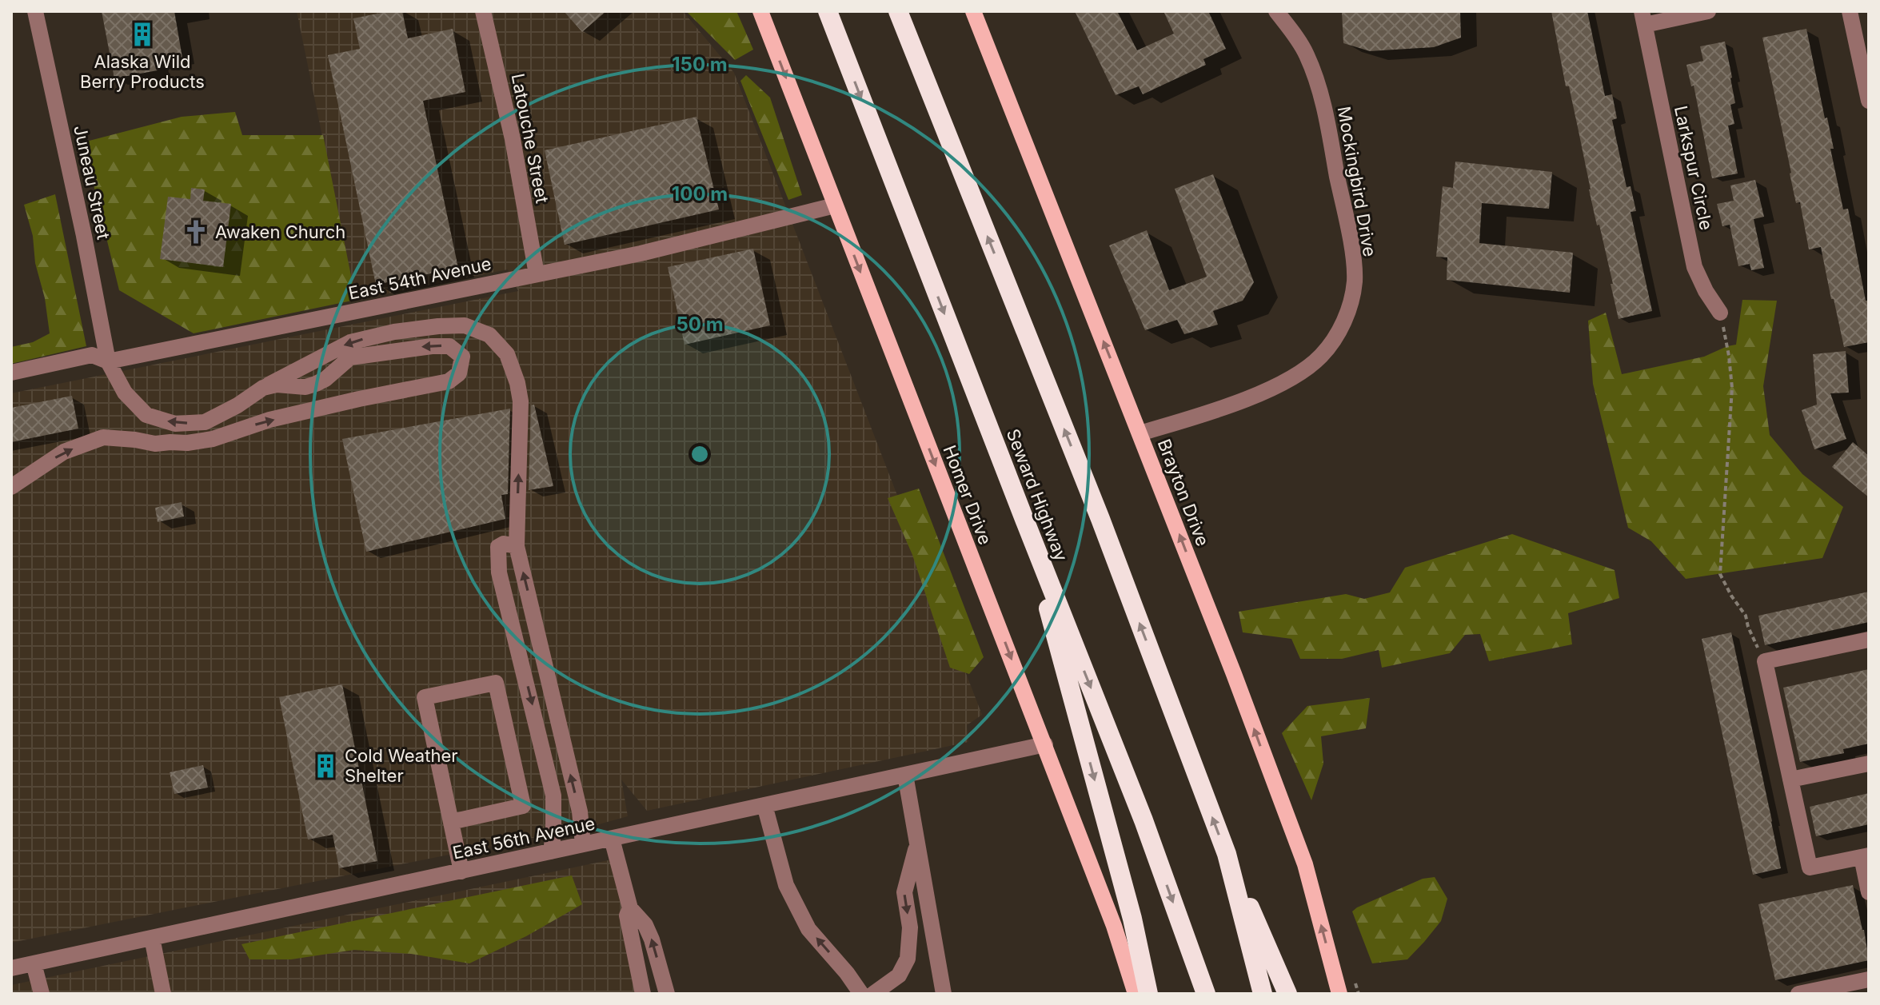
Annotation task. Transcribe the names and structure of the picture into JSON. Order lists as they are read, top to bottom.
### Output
{
  "streets": {
    "highway": ["Seward Highway"],
    "main road": ["Brayton Drive", "Homer Drive"],
    "street": [
      "Latouche Street",
      "Larkspur Circle",
      "Mockingbird Drive",
      "Juneau Street",
      "East 54th Avenue",
      "East 56th Avenue"
    ]
  },
  "crossings": [
    ["Latouche Street", "East 54th Avenue"],
    ["Mockingbird Drive", "Brayton Drive"],
    ["Juneau Street", "East 54th Avenue"],
    ["Juneau Street", "East 56th Avenue"],
    ["East 54th Avenue", "Homer Drive"],
    ["Homer Drive", "East 56th Avenue"]
  ],
  "one_way": ["Brayton Drive", "Homer Drive"],
  "places": {
    "building": ["Alaska Wild Berry Products", "Cold Weather Shelter"],
    "church": ["Awaken Church"]
  },
  "rings": ["150 m", "100 m", "50 m"]
}
